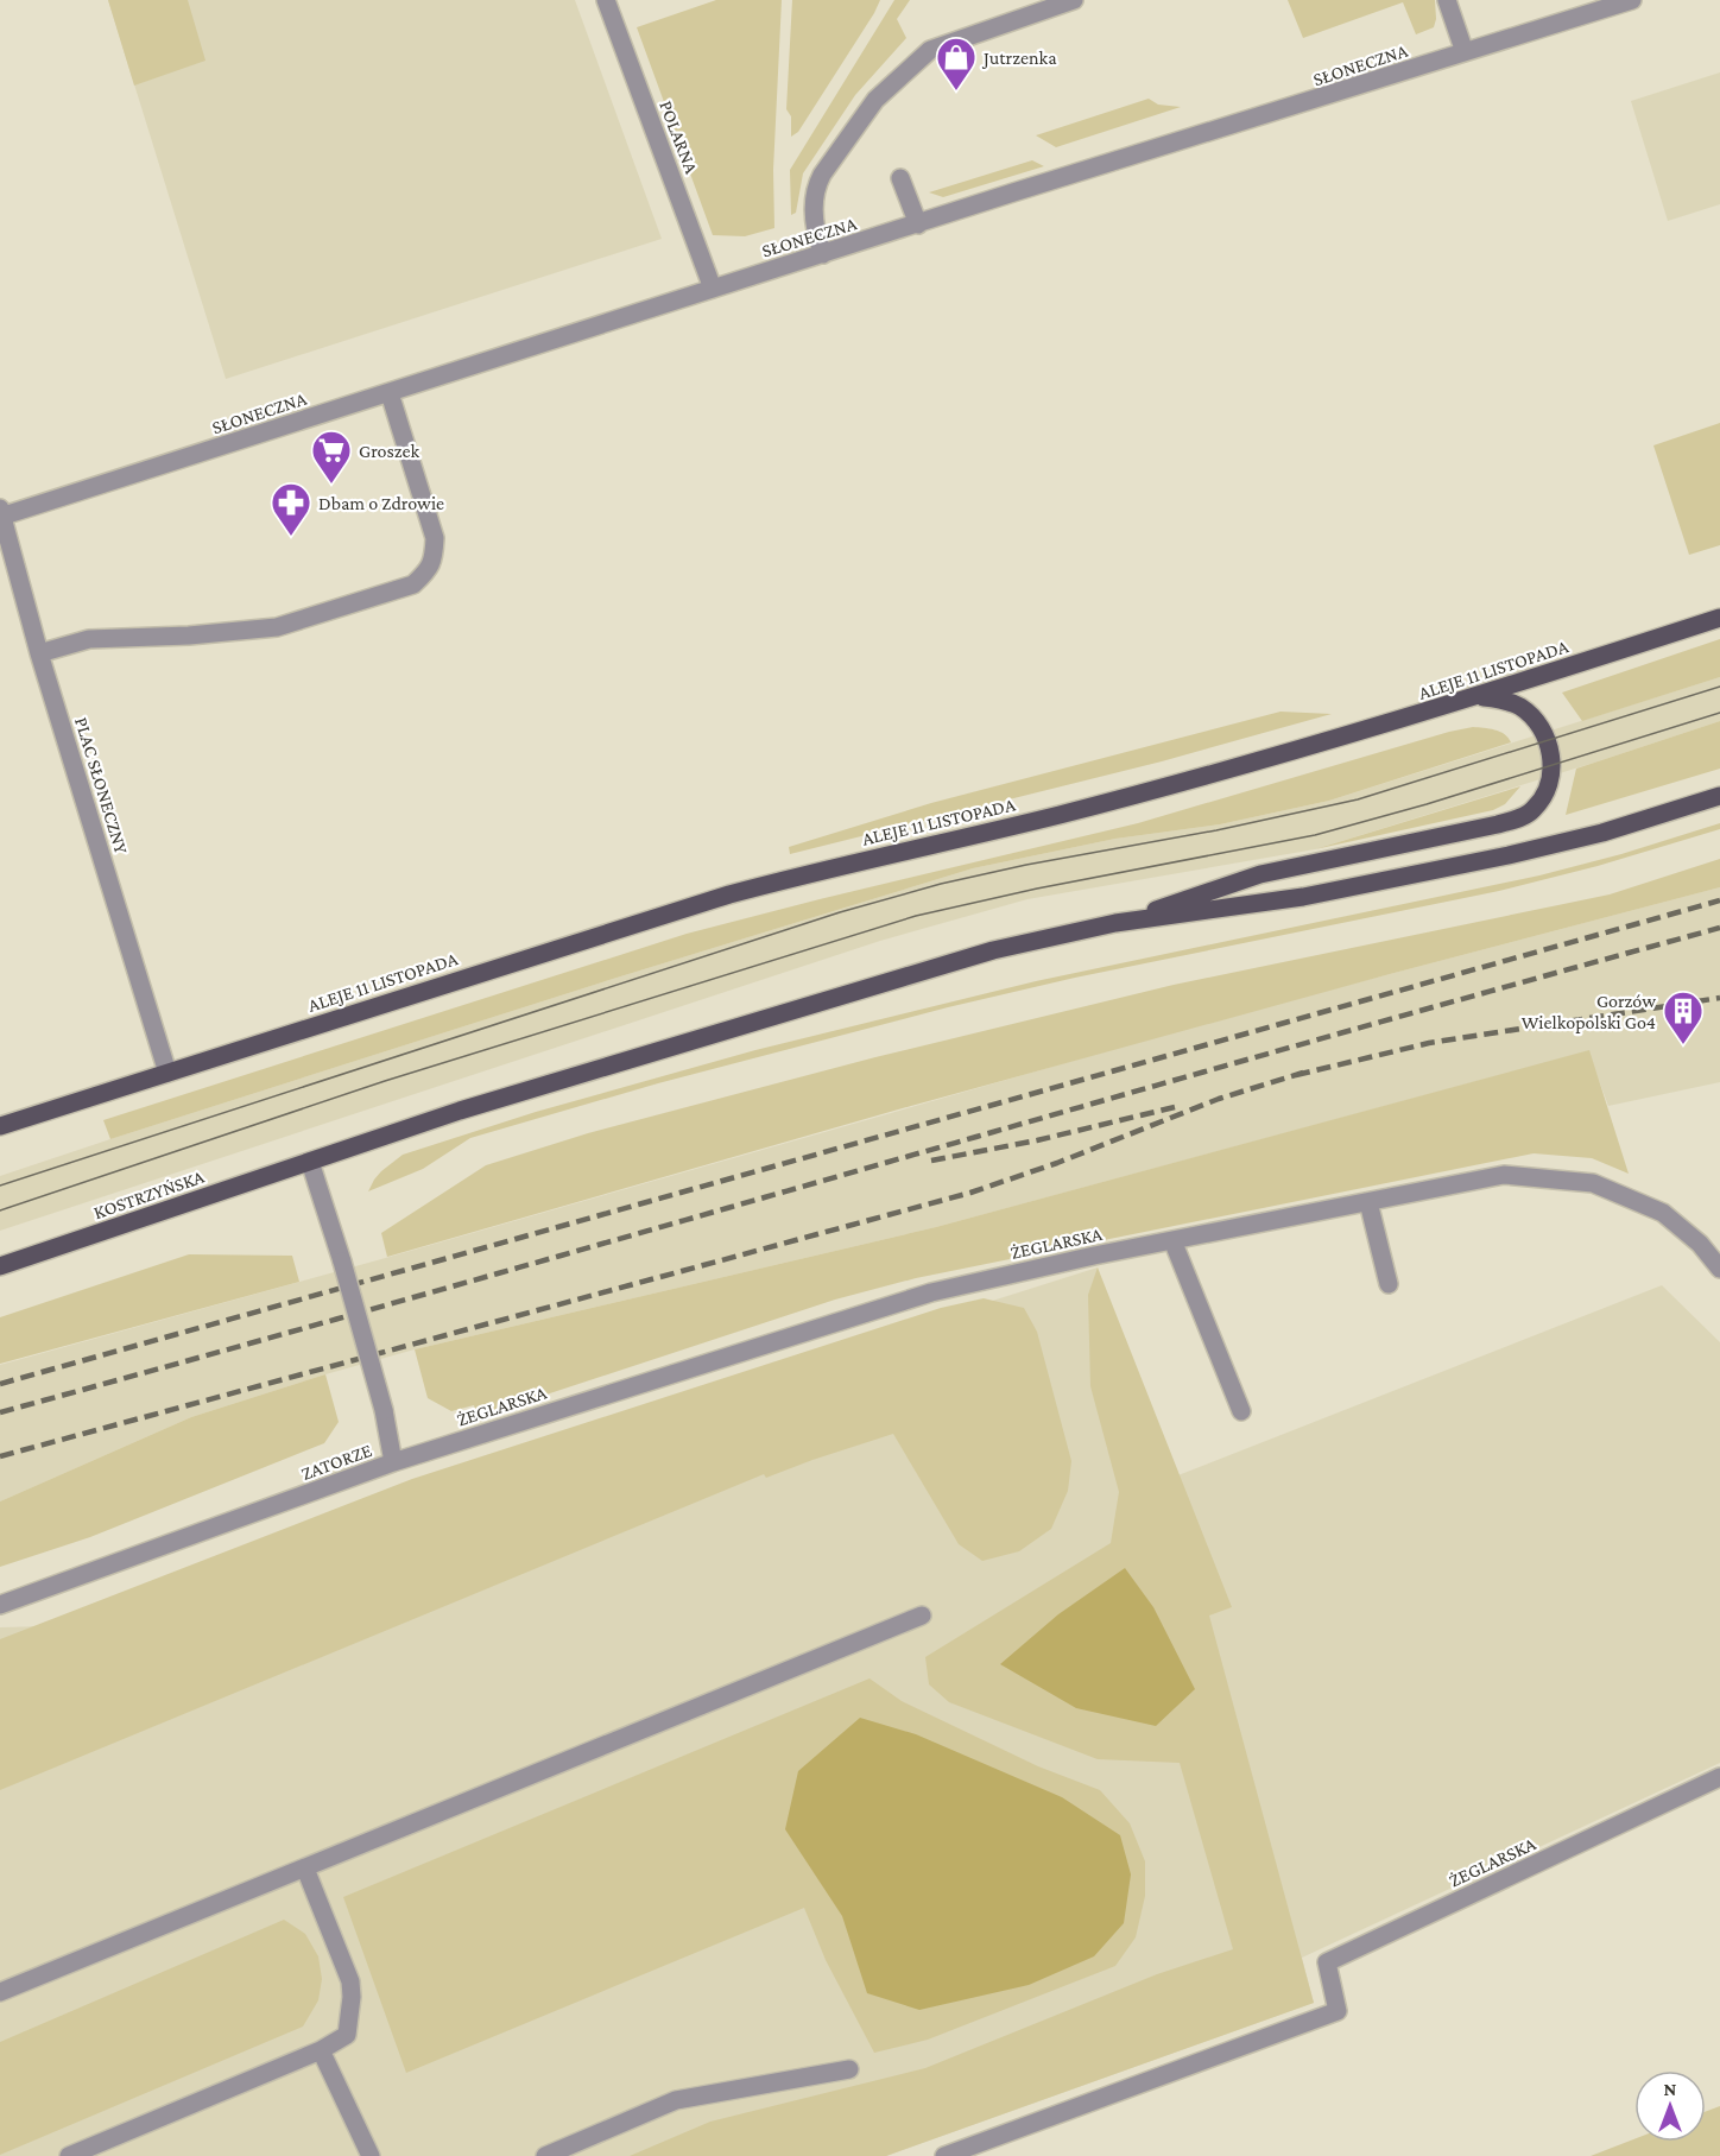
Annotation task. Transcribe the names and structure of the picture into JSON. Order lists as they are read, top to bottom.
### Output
{
  "streets": {
    "main road": ["ALEJE 11 LISTOPADA", "KOSTRZYŃSKA"],
    "street": [
      "SŁONECZNA",
      "POLARNA",
      "PLAC SŁONECZNY",
      "ŻEGLARSKA",
      "ZATORZE"
    ]
  },
  "crossings": [
    ["SŁONECZNA", "POLARNA"],
    ["SŁONECZNA", "PLAC SŁONECZNY"],
    ["ALEJE 11 LISTOPADA", "PLAC SŁONECZNY"],
    ["KOSTRZYŃSKA", "ZATORZE"],
    ["ŻEGLARSKA", "ZATORZE"]
  ],
  "places": {
    "shop": ["Jutrzenka"],
    "supermarket": ["Groszek"],
    "pharmacy": ["Dbam o Zdrowie"],
    "building": ["Gorzów Wielkopolski Go4"]
  },
  "north": "top"
}
